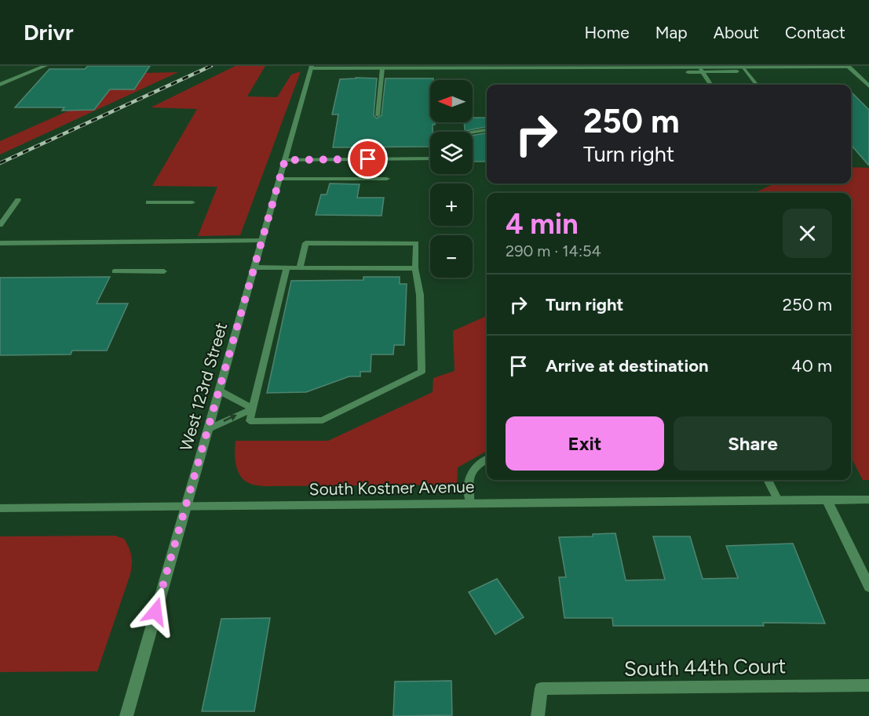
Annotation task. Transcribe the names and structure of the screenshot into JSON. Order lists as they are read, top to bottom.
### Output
{
  "streets": {
    "street": ["West 123rd Street", "South Kostner Avenue", "South 44th Court"]
  },
  "crossings": [
    ["West 123rd Street", "South Kostner Avenue"]
  ],
  "north": "left",
  "page": {
    "header": "Drivr",
    "nav": [
      "Home",
      "Map",
      "About",
      "Contact"
    ],
    "map_buttons": ["+", "−"],
    "turn": ["250 m", "Turn right"],
    "heading": ["4 min", "290 m · 14:54"],
    "list": [
      {
        "name": "Turn right",
        "value": "250 m"
      },
      {
        "name": "Arrive at destination",
        "value": "40 m"
      }
    ],
    "buttons": ["Exit", "Share"]
  }
}
